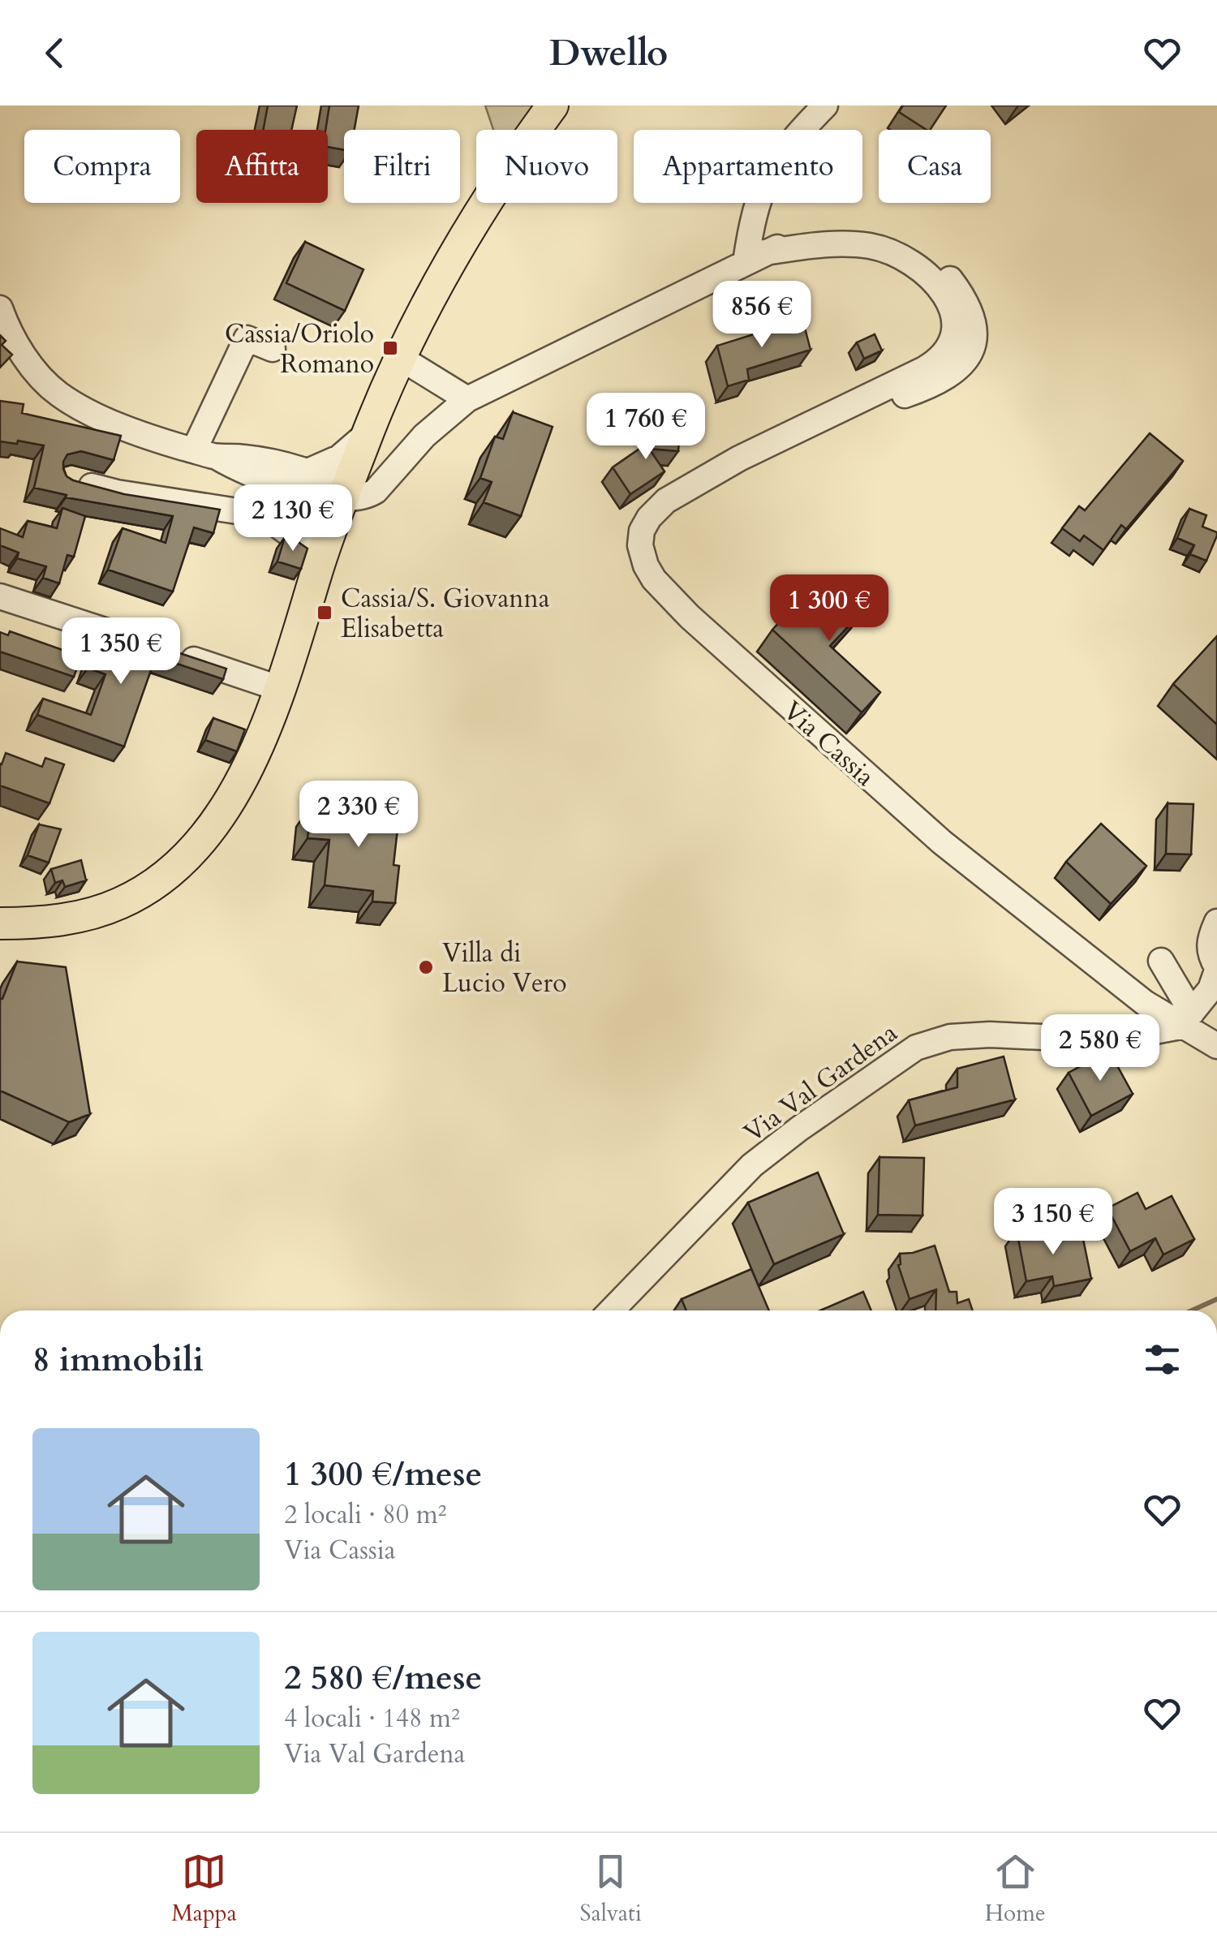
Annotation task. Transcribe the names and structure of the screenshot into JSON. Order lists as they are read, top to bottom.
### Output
{
  "streets": {
    "street": ["Via Cassia", "Via Val Gardena"]
  },
  "crossings": [
    ["Via Cassia", "Via Val Gardena"]
  ],
  "places": {
    "transit": ["Cassia/Oriolo Romano", "Cassia/S. Giovanna Elisabetta"],
    "other": ["Villa di Lucio Vero"]
  },
  "page": {
    "header": "Dwello",
    "chip": [
      "Compra",
      "Affitta",
      "Filtri",
      "Nuovo",
      "Appartamento",
      "Casa"
    ],
    "price": [
      "856 €",
      "1 760 €",
      "2 130 €",
      "1 300 €",
      "1 350 €",
      "2 330 €",
      "2 580 €",
      "3 150 €"
    ],
    "heading": "8 immobili",
    "list": [
      {
        "name": "1 300 €/mese",
        "note": "2 locali · 80 m² · Via Cassia"
      },
      {
        "name": "2 580 €/mese",
        "note": "4 locali · 148 m² · Via Val Gardena"
      }
    ],
    "tabs": ["Mappa", "Salvati", "Home"]
  }
}
